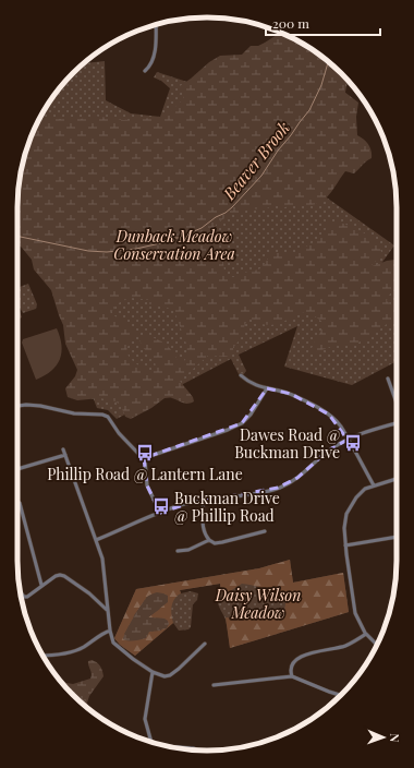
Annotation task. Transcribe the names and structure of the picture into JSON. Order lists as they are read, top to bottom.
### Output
{
  "water": ["Beaver Brook"],
  "parks": ["Dunback Meadow Conservation Area", "Daisy Wilson Meadow"],
  "places": {
    "bus stop": ["Dawes Road @ Buckman Drive", "Phillip Road @ Lantern Lane", "Buckman Drive @ Phillip Road"]
  },
  "scale_bar": "200 m",
  "north": "right"
}
